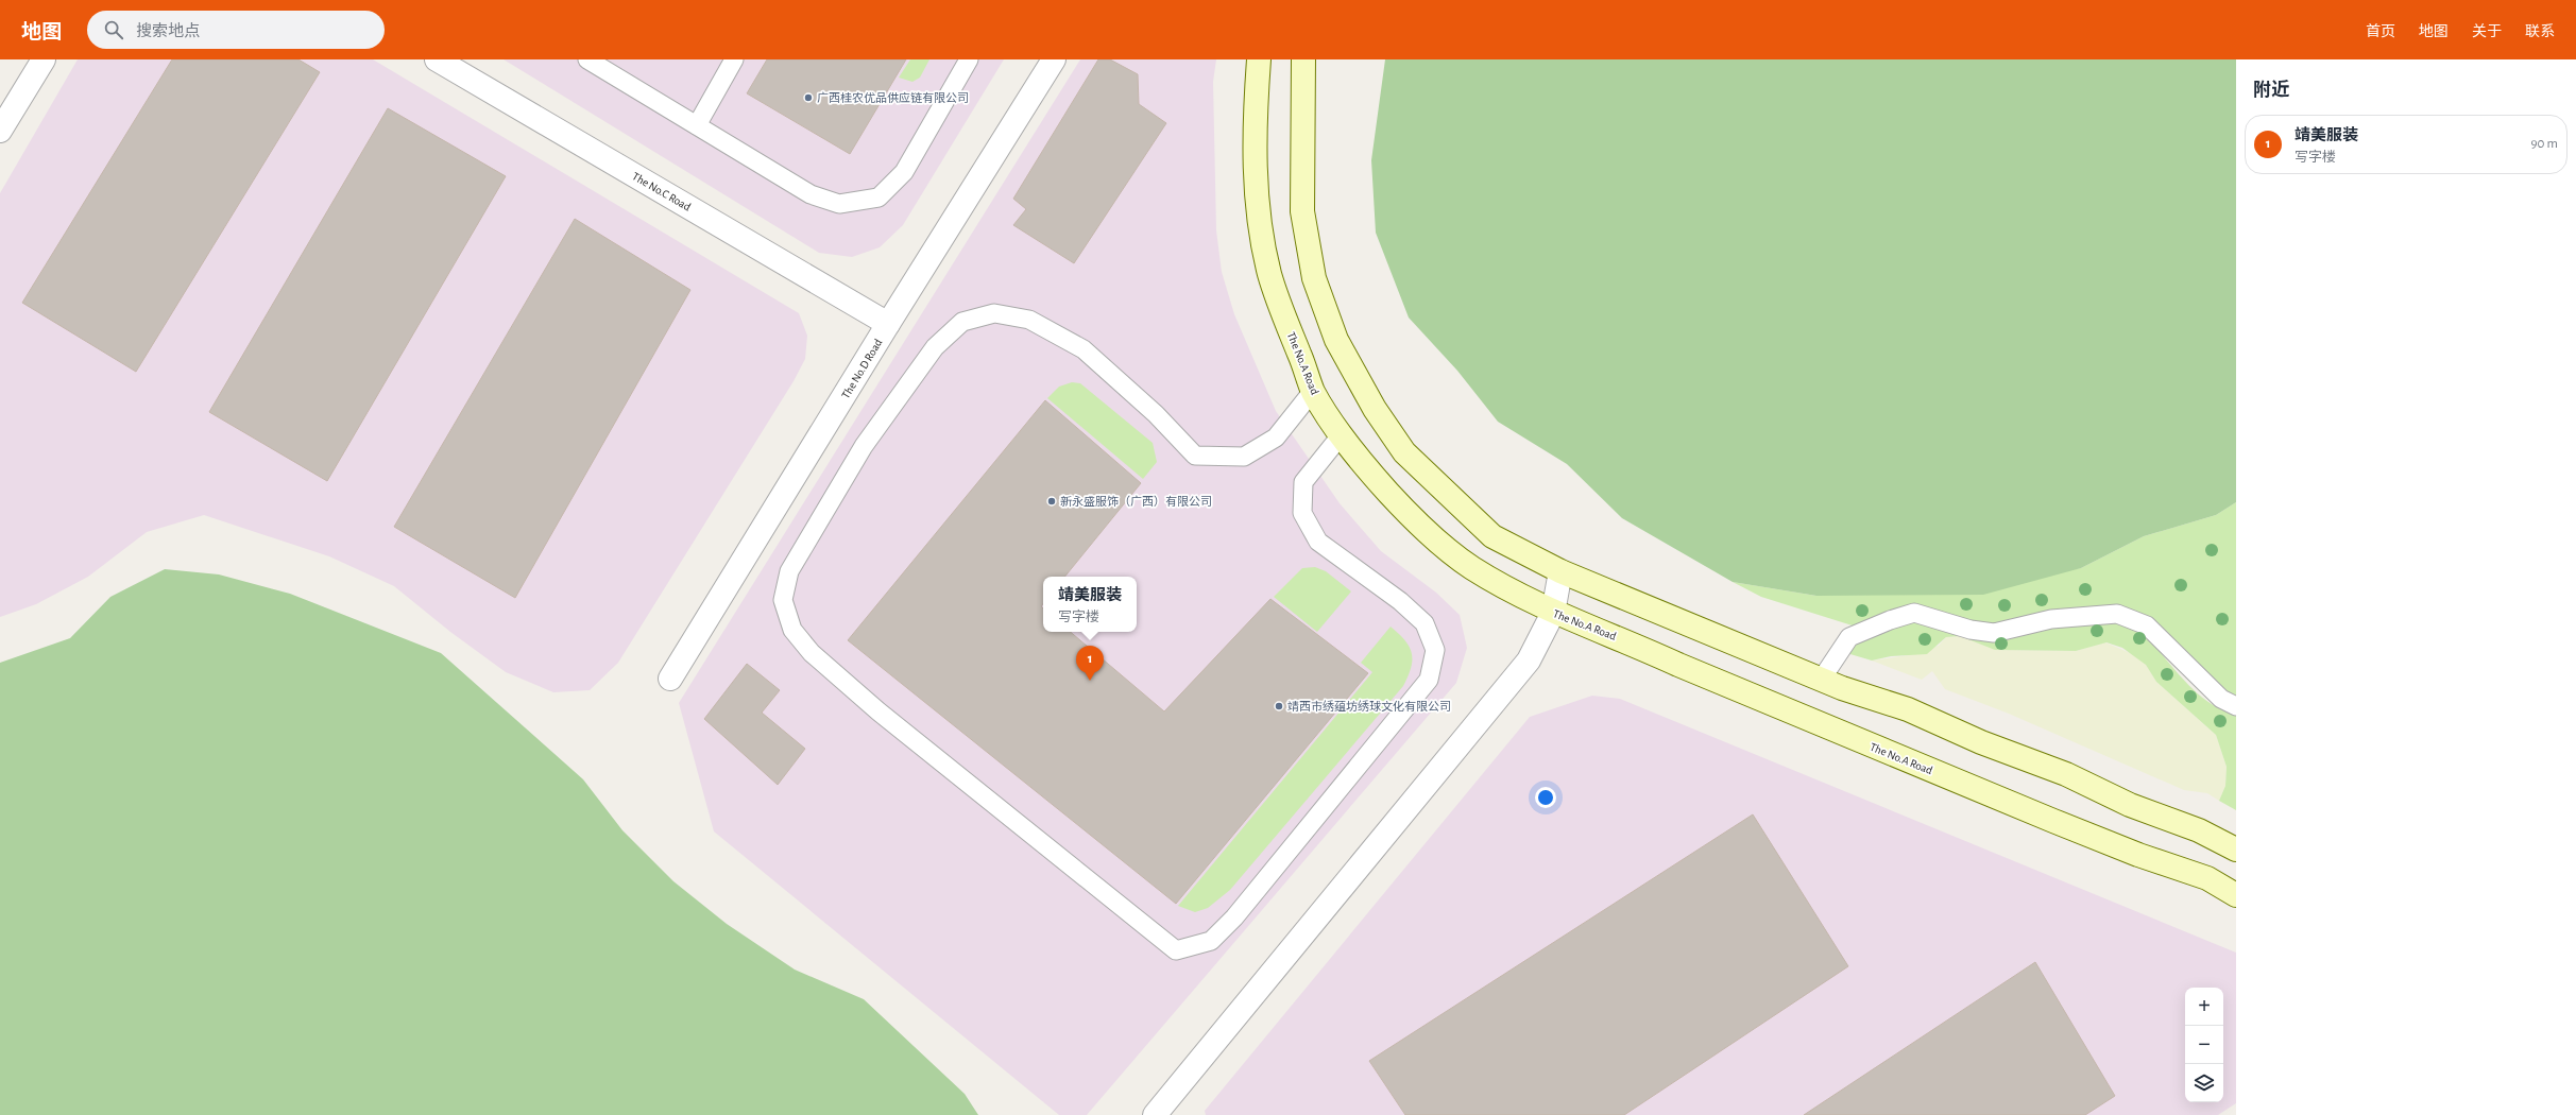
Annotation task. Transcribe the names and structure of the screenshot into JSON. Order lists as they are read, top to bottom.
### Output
{
  "streets": {
    "street": ["The No.C Road", "The No.A Road", "The No.D Road"]
  },
  "crossings": [
    ["The No.C Road", "The No.D Road"]
  ],
  "places": ["广西桂农优品供应链有限公司", "新永盛服饰（广西）有限公司", "靖西市绣蕴坊绣球文化有限公司"],
  "page": {
    "header": "地图",
    "search": "搜索地点",
    "nav": [
      "首页",
      "地图",
      "关于",
      "联系"
    ],
    "heading": "附近",
    "list": [
      {
        "mark": "1",
        "name": "靖美服装",
        "note": "写字楼",
        "value": "90 m"
      }
    ],
    "popup": ["靖美服装", "写字楼"],
    "pins": "1",
    "map_buttons": ["+", "−"]
  }
}
